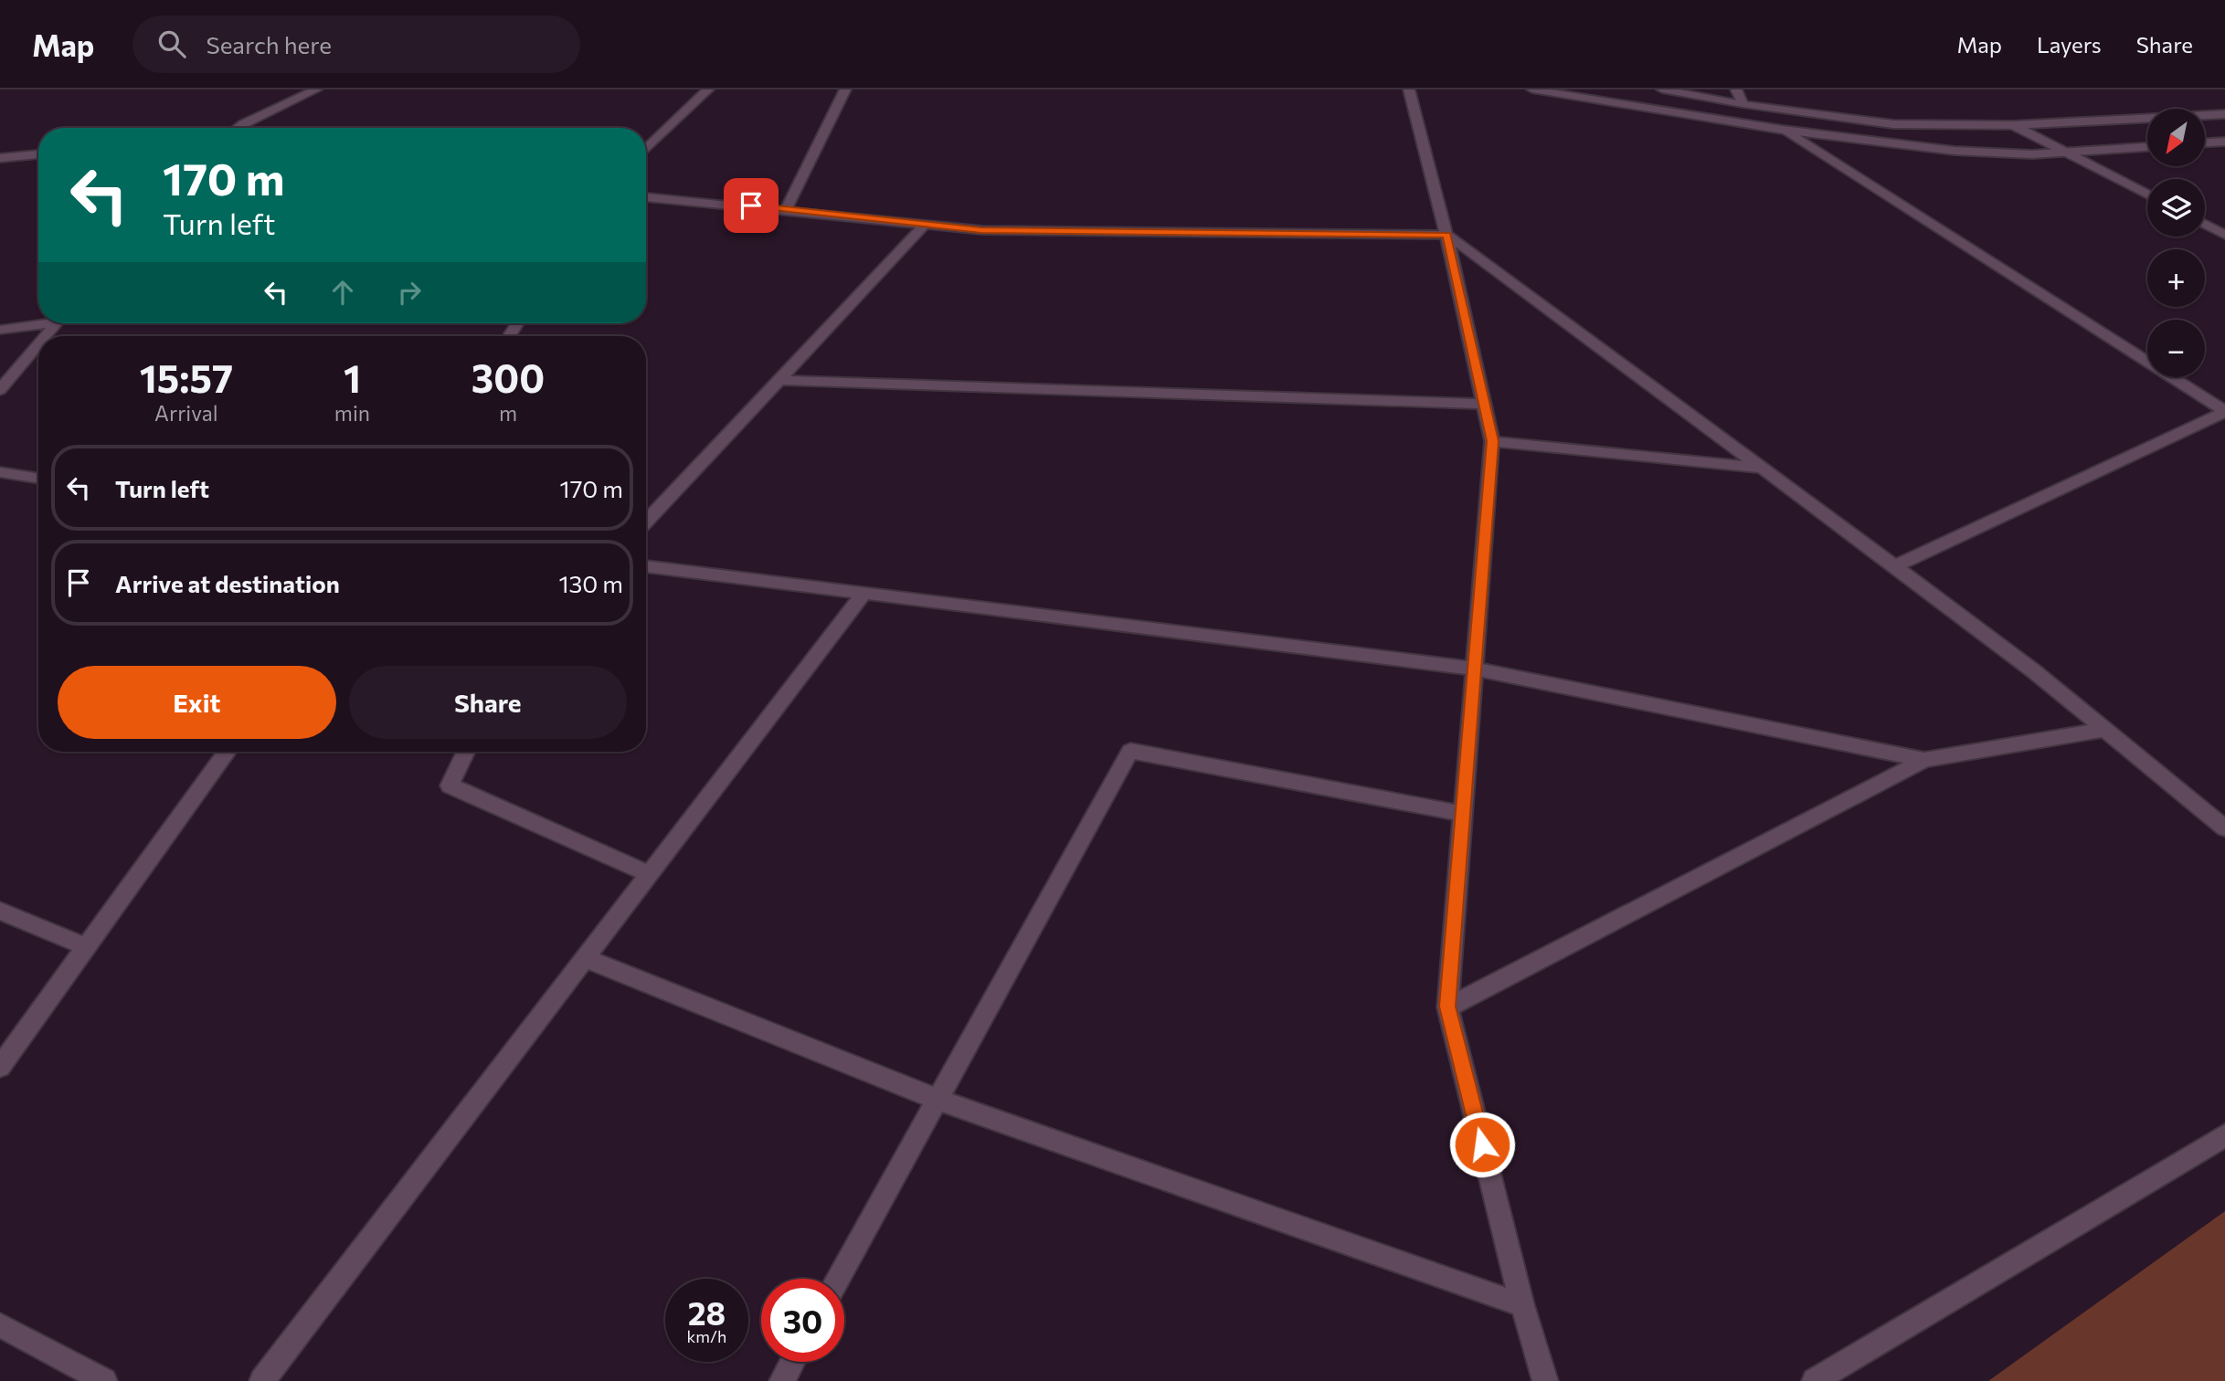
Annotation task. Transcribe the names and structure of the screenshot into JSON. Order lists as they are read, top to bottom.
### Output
{
  "north": "bottom left",
  "page": {
    "header": "Map",
    "search": "Search here",
    "nav": ["Map", "Layers", "Share"],
    "map_buttons": ["+", "−"],
    "turn": ["170 m", "Turn left"],
    "eta": [
      "15:57",
      "Arrival",
      "1",
      "min",
      "300",
      "m"
    ],
    "list": [
      {
        "name": "Turn left",
        "value": "170 m"
      },
      {
        "name": "Arrive at destination",
        "value": "130 m"
      }
    ],
    "buttons": ["Exit", "Share"],
    "speed": "28 km/h",
    "limit": "30"
  }
}
